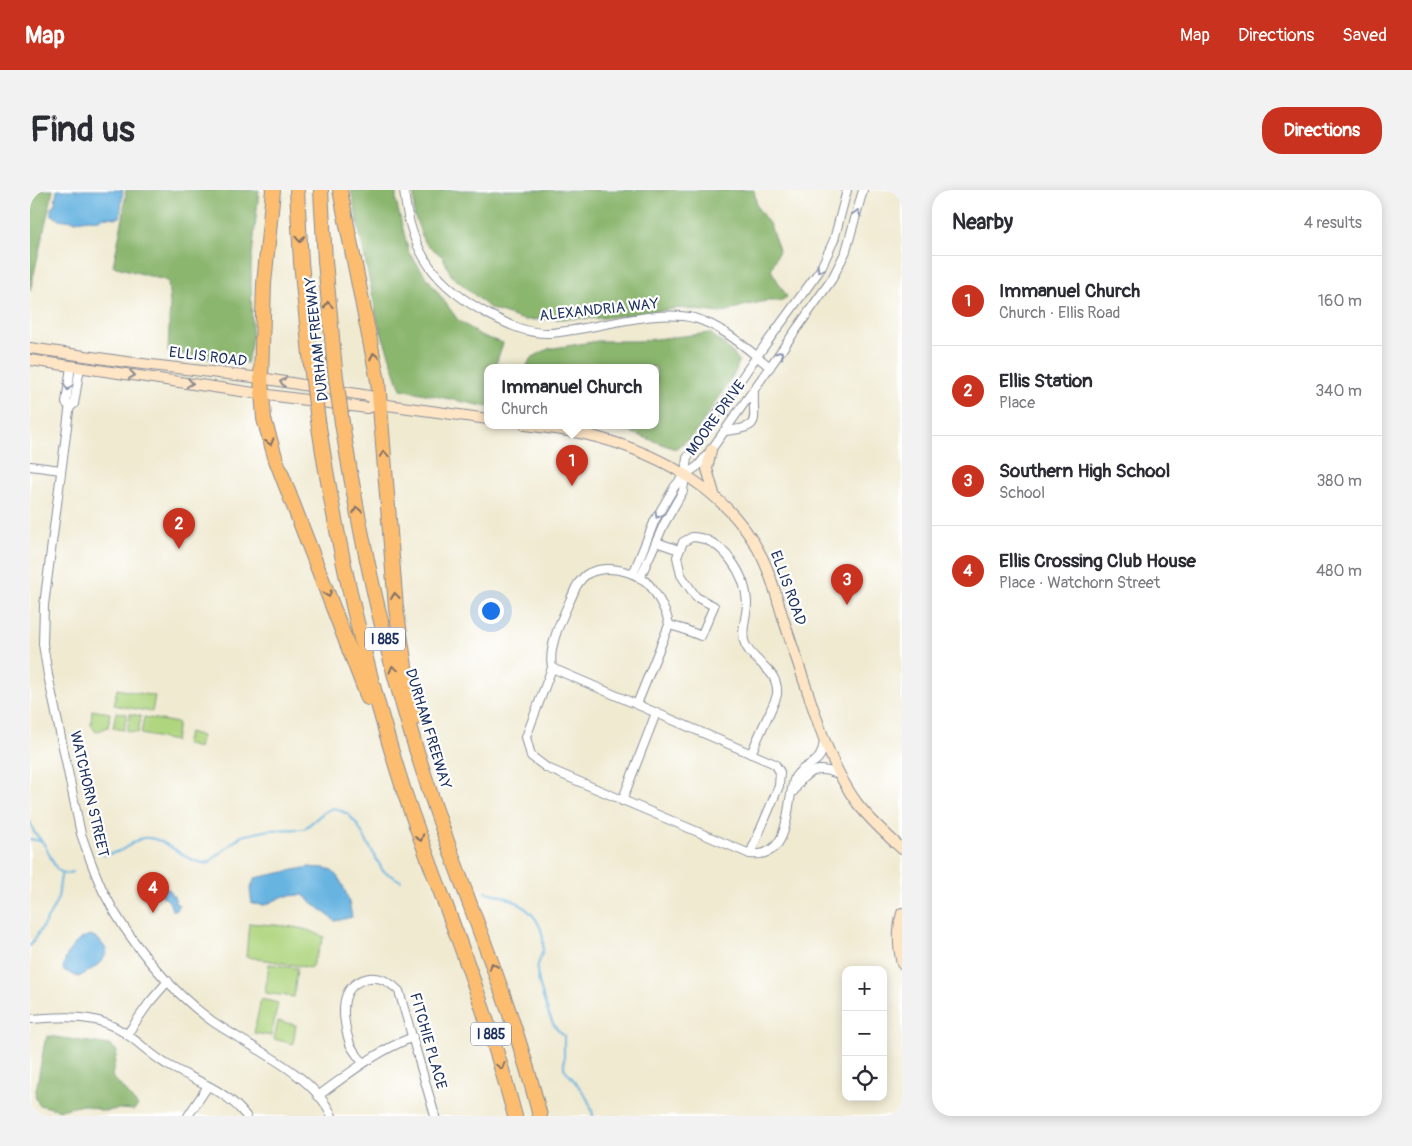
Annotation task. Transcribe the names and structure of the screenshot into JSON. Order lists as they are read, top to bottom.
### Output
{
  "streets": {
    "highway": ["DURHAM FREEWAY", "I 885"],
    "main road": ["ELLIS ROAD"],
    "street": [
      "ALEXANDRIA WAY",
      "MOORE DRIVE",
      "WATCHORN STREET",
      "FITCHIE PLACE"
    ]
  },
  "crossings": [
    ["ALEXANDRIA WAY", "MOORE DRIVE"],
    ["ELLIS ROAD", "MOORE DRIVE"],
    ["ELLIS ROAD", "WATCHORN STREET"]
  ],
  "page": {
    "header": "Map",
    "nav": ["Map", "Directions", "Saved"],
    "buttons": "Directions",
    "title": "Find us",
    "heading": ["Nearby", "4 results"],
    "list": [
      {
        "mark": "1",
        "name": "Immanuel Church",
        "note": "Church · Ellis Road",
        "value": "160 m"
      },
      {
        "mark": "2",
        "name": "Ellis Station",
        "note": "Place",
        "value": "340 m"
      },
      {
        "mark": "3",
        "name": "Southern High School",
        "note": "School",
        "value": "380 m"
      },
      {
        "mark": "4",
        "name": "Ellis Crossing Club House",
        "note": "Place · Watchorn Street",
        "value": "480 m"
      }
    ],
    "popup": ["Immanuel Church", "Church"],
    "pins": [
      "1",
      "2",
      "3",
      "4"
    ],
    "map_buttons": ["+", "−"]
  }
}
